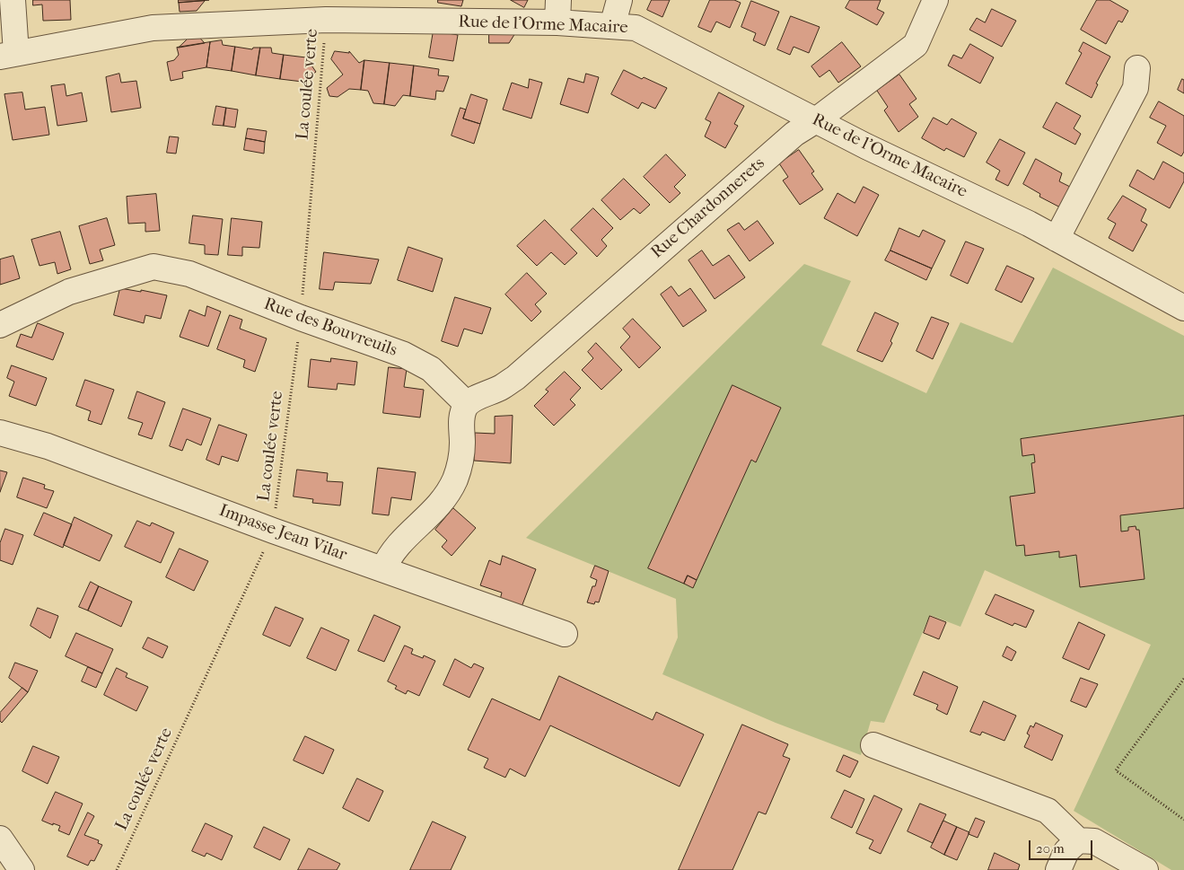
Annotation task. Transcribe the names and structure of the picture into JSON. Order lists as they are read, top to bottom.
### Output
{
  "streets": {
    "street": [
      "Rue de l'Orme Macaire",
      "Rue Chardonnerets",
      "Rue des Bouvreuils",
      "Impasse Jean Vilar"
    ],
    "path": ["La coulée verte"]
  },
  "crossings": [
    ["Rue de l'Orme Macaire", "La coulée verte"],
    ["Rue de l'Orme Macaire", "Rue Chardonnerets"],
    ["La coulée verte", "Rue des Bouvreuils"],
    ["La coulée verte", "Impasse Jean Vilar"],
    ["Rue Chardonnerets", "Rue des Bouvreuils"]
  ],
  "scale_bar": "20 m"
}
